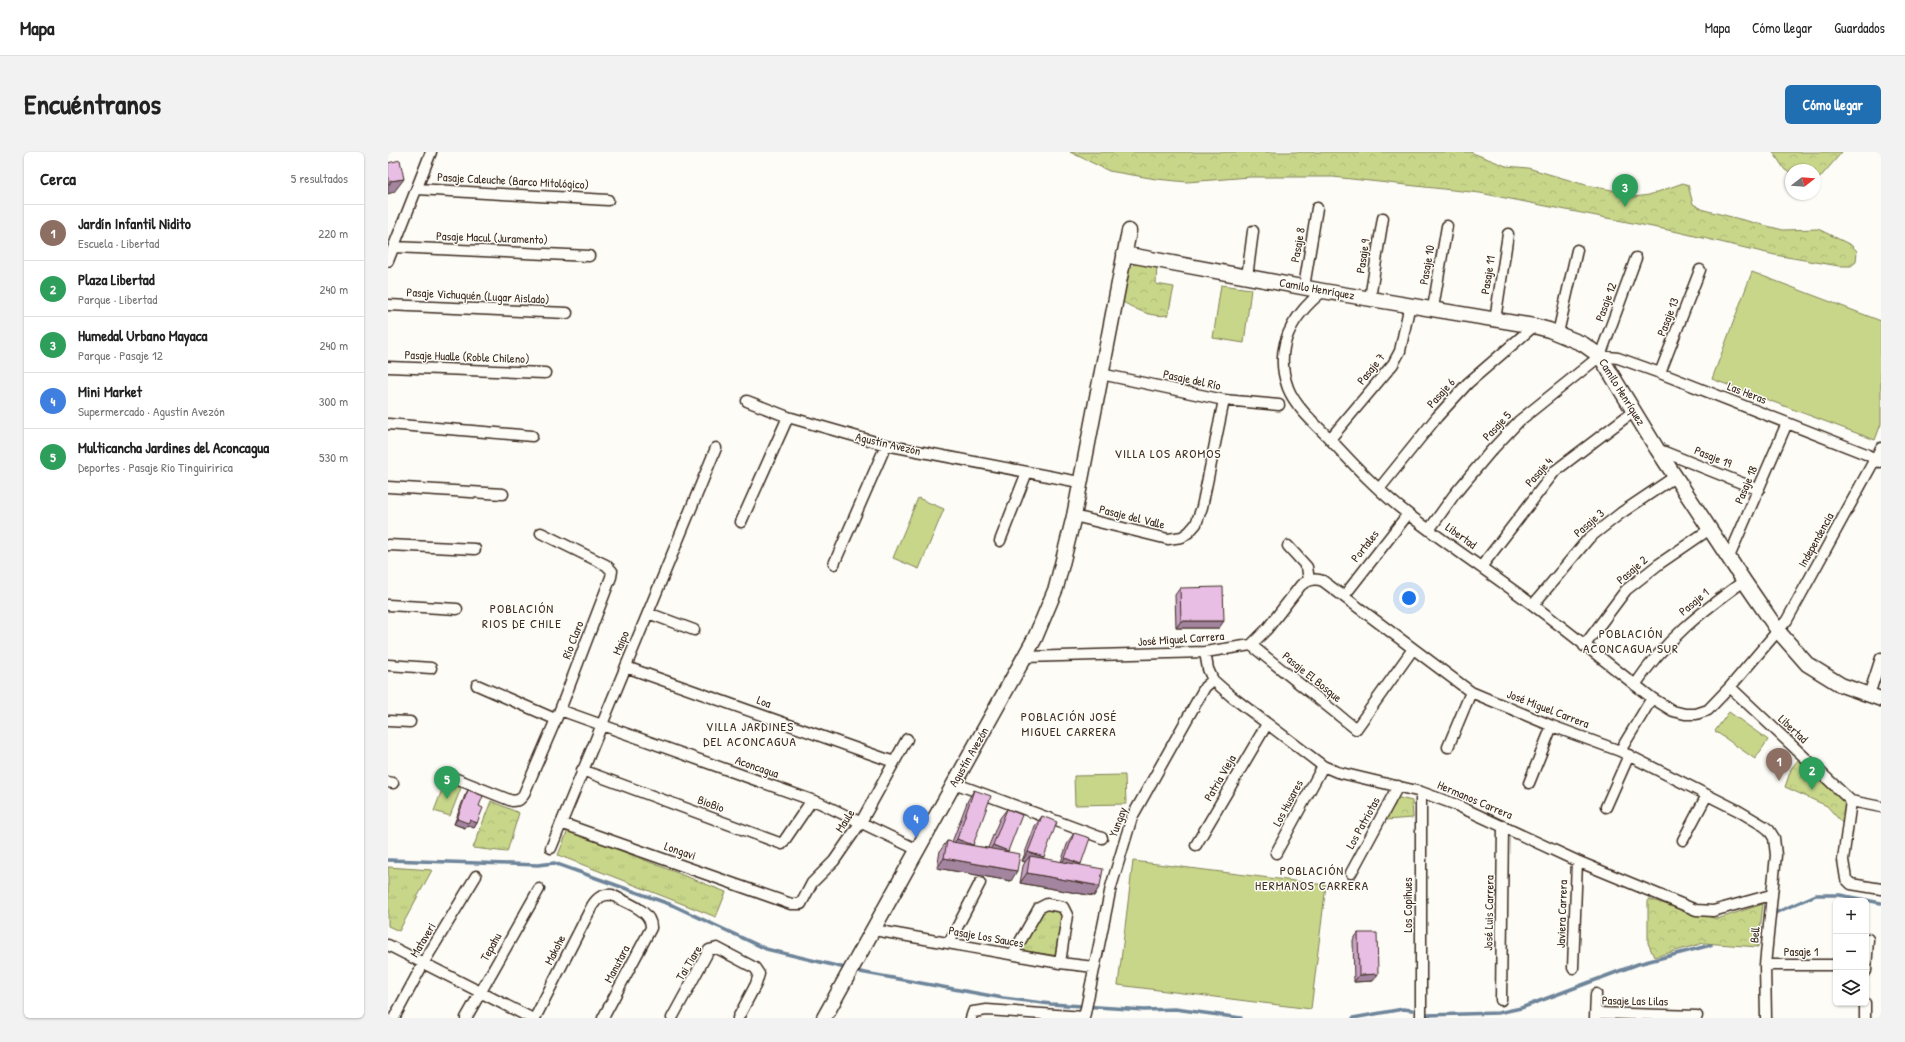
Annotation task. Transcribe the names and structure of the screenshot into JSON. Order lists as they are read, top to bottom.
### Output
{
  "streets": {
    "street": [
      "Pasaje Caleuche (Barco Mitológico)",
      "Pasaje Macul (Juramento)",
      "Pasaje 8",
      "Pasaje 9",
      "Pasaje 10",
      "Pasaje 11",
      "Camilo Henríquez",
      "Pasaje Vichuquén (Lugar Aislado)",
      "Pasaje 12",
      "Pasaje 13",
      "Pasaje Hualle (Roble Chileno)",
      "Pasaje 7",
      "Pasaje del Río",
      "Pasaje 6",
      "Las Heras",
      "Pasaje 5",
      "Agustín Avezón",
      "Pasaje 19",
      "Pasaje 4",
      "Pasaje 18",
      "Pasaje del Valle",
      "Pasaje 3",
      "Libertad",
      "Independencia",
      "Portales",
      "Pasaje 2",
      "Pasaje 1",
      "José Miguel Carrera",
      "Río Claro",
      "Maipo",
      "Pasaje El Bosque",
      "Loa",
      "Aconcagua",
      "Patria Vieja",
      "Hermanos Carrera",
      "Los Husares",
      "BioBio",
      "Maule",
      "Yungay",
      "Los Patriotas",
      "Longavi",
      "Los Copihues",
      "José Luis Carrera",
      "Javiera Carrera",
      "Bell",
      "Pasaje Los Sauces",
      "Mataveri",
      "Tepahu",
      "Makohe",
      "Tai Tiare",
      "Manutara",
      "Pasaje Las Lilas"
    ]
  },
  "crossings": [
    ["Pasaje 8", "Camilo Henríquez"],
    ["Pasaje 9", "Camilo Henríquez"],
    ["Pasaje 10", "Camilo Henríquez"],
    ["Pasaje 11", "Camilo Henríquez"],
    ["Camilo Henríquez", "Pasaje 12"],
    ["Camilo Henríquez", "Pasaje 7"],
    ["Camilo Henríquez", "Pasaje 6"],
    ["Camilo Henríquez", "Las Heras"],
    ["Camilo Henríquez", "Pasaje 5"],
    ["Camilo Henríquez", "Agustín Avezón"],
    ["Camilo Henríquez", "Pasaje 19"],
    ["Camilo Henríquez", "Pasaje 4"],
    ["Camilo Henríquez", "Pasaje 18"],
    ["Camilo Henríquez", "Pasaje 3"],
    ["Camilo Henríquez", "Libertad"],
    ["Camilo Henríquez", "Independencia"],
    ["Camilo Henríquez", "Pasaje 2"],
    ["Camilo Henríquez", "Pasaje 1"],
    ["Pasaje 12", "Las Heras"],
    ["Pasaje 12", "Pasaje 5"],
    ["Pasaje 13", "Las Heras"],
    ["Pasaje 7", "Libertad"],
    ["Pasaje del Río", "Agustín Avezón"],
    ["Pasaje del Río", "Pasaje del Valle"],
    ["Pasaje 6", "Libertad"],
    ["Las Heras", "Pasaje 5"],
    ["Las Heras", "Pasaje 18"],
    ["Las Heras", "Independencia"],
    ["Pasaje 5", "Libertad"],
    ["Agustín Avezón", "Pasaje del Valle"],
    ["Agustín Avezón", "José Miguel Carrera"],
    ["Agustín Avezón", "Aconcagua"],
    ["Agustín Avezón", "Pasaje Los Sauces"],
    ["Pasaje 19", "Pasaje 18"],
    ["Pasaje 4", "Libertad"],
    ["Pasaje 3", "Libertad"],
    ["Libertad", "Independencia"],
    ["Libertad", "Portales"],
    ["Libertad", "Pasaje 2"],
    ["Libertad", "Pasaje 1"],
    ["Portales", "José Miguel Carrera"],
    ["Pasaje 1", "Bell"],
    ["José Miguel Carrera", "Pasaje El Bosque"],
    ["José Miguel Carrera", "Hermanos Carrera"],
    ["José Miguel Carrera", "Bell"],
    ["Río Claro", "Aconcagua"],
    ["Maipo", "Loa"],
    ["Maipo", "Aconcagua"],
    ["Maipo", "BioBio"],
    ["Maipo", "Longavi"],
    ["Loa", "Maule"],
    ["Aconcagua", "BioBio"],
    ["Aconcagua", "Maule"],
    ["Patria Vieja", "Hermanos Carrera"],
    ["Hermanos Carrera", "Los Husares"],
    ["Hermanos Carrera", "Yungay"],
    ["Hermanos Carrera", "Los Patriotas"],
    ["Hermanos Carrera", "Los Copihues"],
    ["Hermanos Carrera", "José Luis Carrera"],
    ["Hermanos Carrera", "Javiera Carrera"],
    ["Hermanos Carrera", "Bell"],
    ["Maule", "Longavi"],
    ["Yungay", "Pasaje Los Sauces"],
    ["Makohe", "Manutara"]
  ],
  "districts": [
    "VILLA LOS AROMOS",
    "POBLACIÓN RIOS DE CHILE",
    "POBLACIÓN ACONCAGUA SUR",
    "POBLACIÓN JOSÉ MIGUEL CARRERA",
    "VILLA JARDINES DEL ACONCAGUA",
    "POBLACIÓN HERMANOS CARRERA"
  ],
  "north": "right",
  "page": {
    "header": "Mapa",
    "nav": ["Mapa", "Cómo llegar", "Guardados"],
    "title": "Encuéntranos",
    "buttons": "Cómo llegar",
    "heading": ["Cerca", "5 resultados"],
    "pins": [
      "3",
      "1",
      "2",
      "5",
      "4"
    ],
    "list": [
      {
        "mark": "1",
        "name": "Jardín Infantil Nidito",
        "note": "Escuela · Libertad",
        "value": "220 m"
      },
      {
        "mark": "2",
        "name": "Plaza Libertad",
        "note": "Parque · Libertad",
        "value": "240 m"
      },
      {
        "mark": "3",
        "name": "Humedal Urbano Mayaca",
        "note": "Parque · Pasaje 12",
        "value": "240 m"
      },
      {
        "mark": "4",
        "name": "Mini Market",
        "note": "Supermercado · Agustín Avezón",
        "value": "300 m"
      },
      {
        "mark": "5",
        "name": "Multicancha Jardines del Aconcagua",
        "note": "Deportes · Pasaje Río Tinguiririca",
        "value": "530 m"
      }
    ],
    "map_buttons": ["+", "−"]
  }
}
